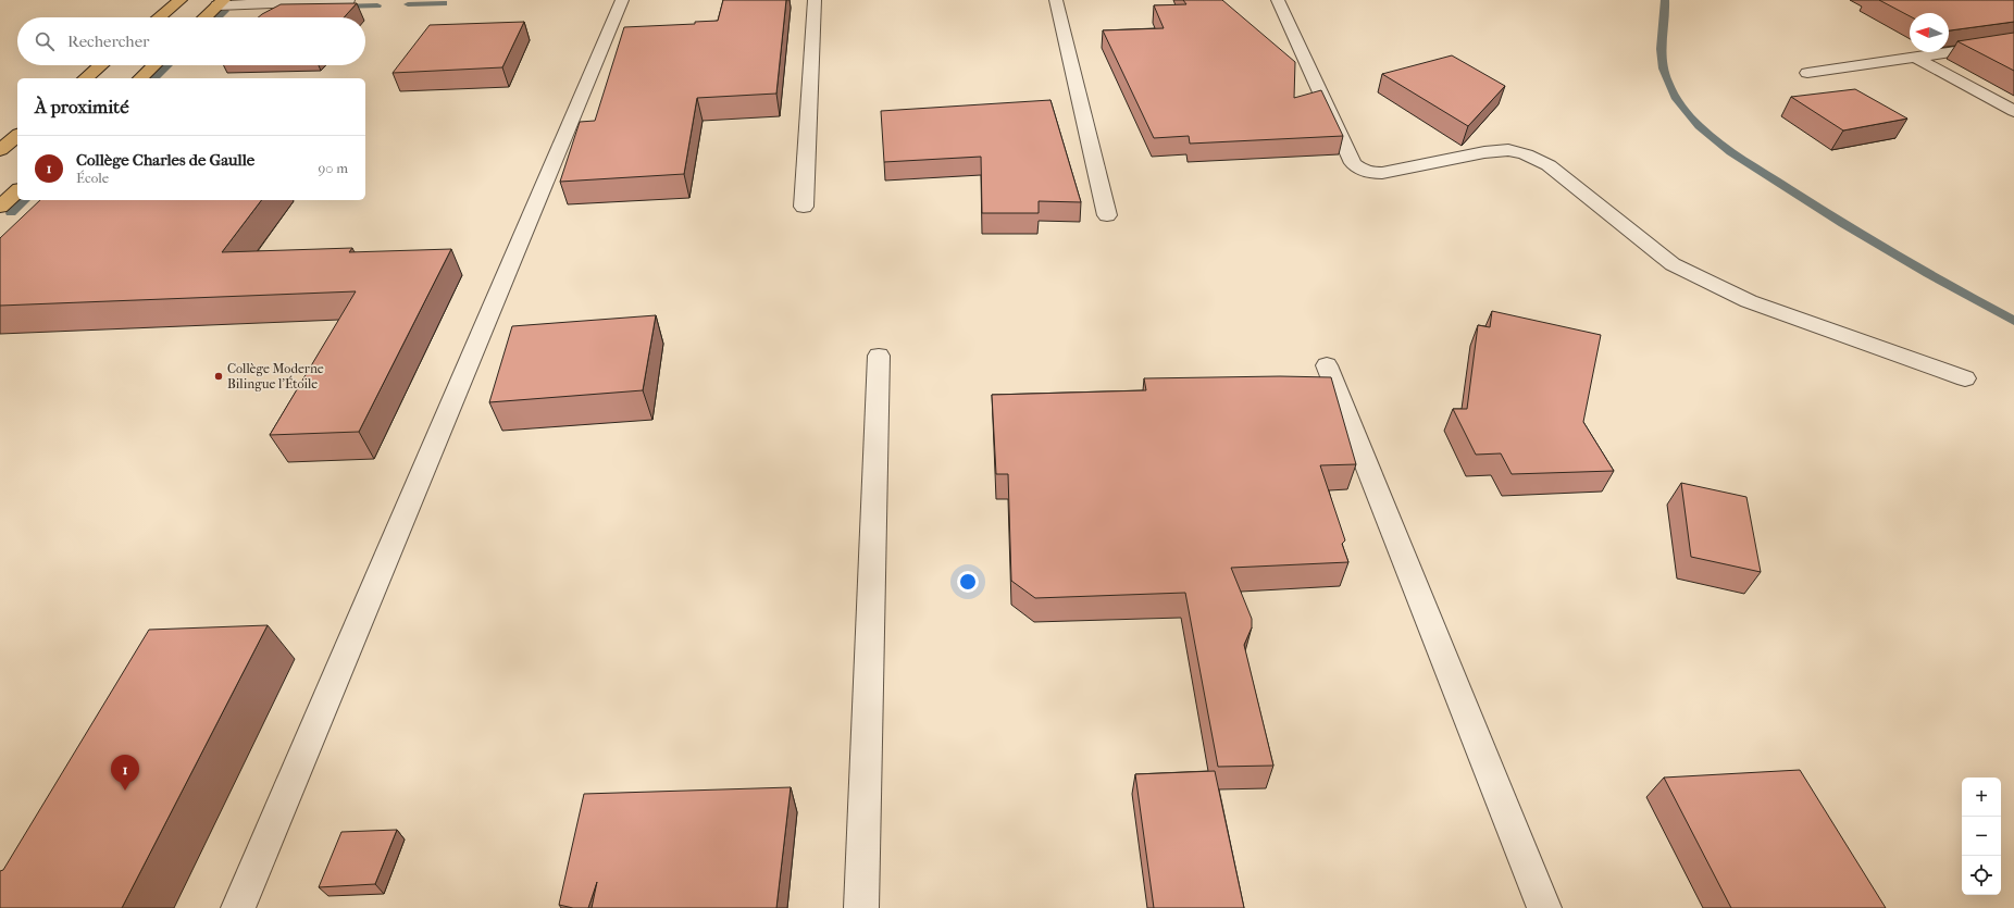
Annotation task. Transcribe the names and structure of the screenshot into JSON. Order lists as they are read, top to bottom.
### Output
{
  "places": ["Collège Moderne Bilingue l'Étoile"],
  "north": "left",
  "page": {
    "search": "Rechercher",
    "heading": "À proximité",
    "list": [
      {
        "mark": "1",
        "name": "Collège Charles de Gaulle",
        "note": "École",
        "value": "90 m"
      }
    ],
    "pins": "1",
    "map_buttons": ["+", "−"]
  }
}
